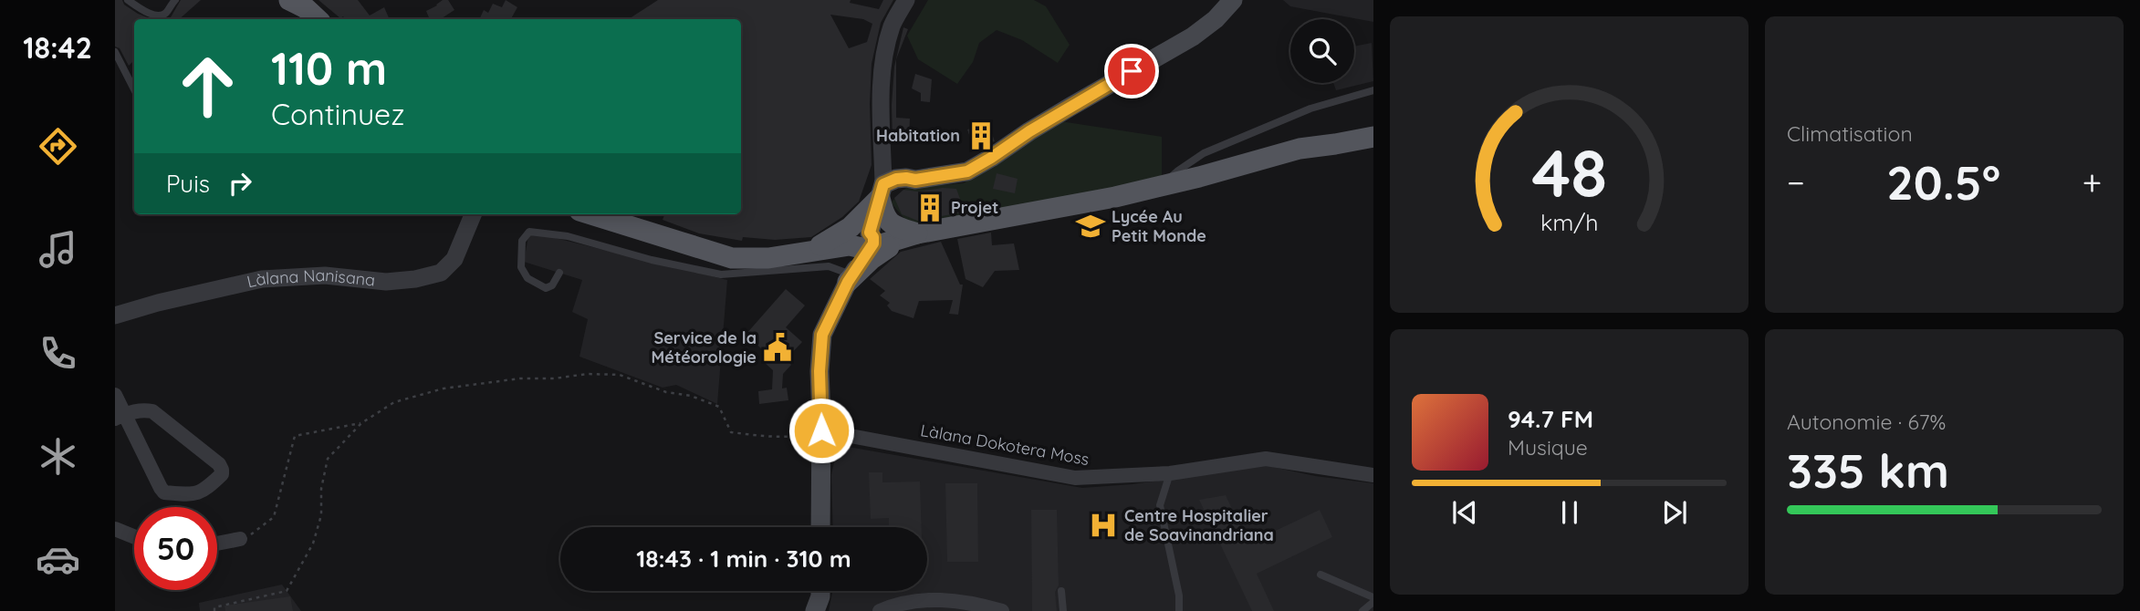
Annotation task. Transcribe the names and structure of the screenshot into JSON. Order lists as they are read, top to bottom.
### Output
{
  "streets": {
    "street": ["Làlana Nanisana", "Làlana Dokotera Moss"]
  },
  "places": {
    "building": ["Habitation", "Projet"],
    "school or university": ["Lycée Au Petit Monde"],
    "public building": ["Service de la Météorologie"],
    "hospital": ["Centre Hospitalier de Soavinandriana"]
  },
  "page": {
    "tabs": "18:42",
    "tile": [
      "Climatisation",
      ["Autonomie · 67%", "335 km"]
    ],
    "turn": ["110 m", "Continuez"],
    "then": "Puis",
    "heat": ["−", "20.5°", "+"],
    "song": ["94.7 FM", "Musique"],
    "limit": "50",
    "trip": "18:43 · 1 min · 310 m",
    "gauge": ["48", "km/h"]
  }
}
